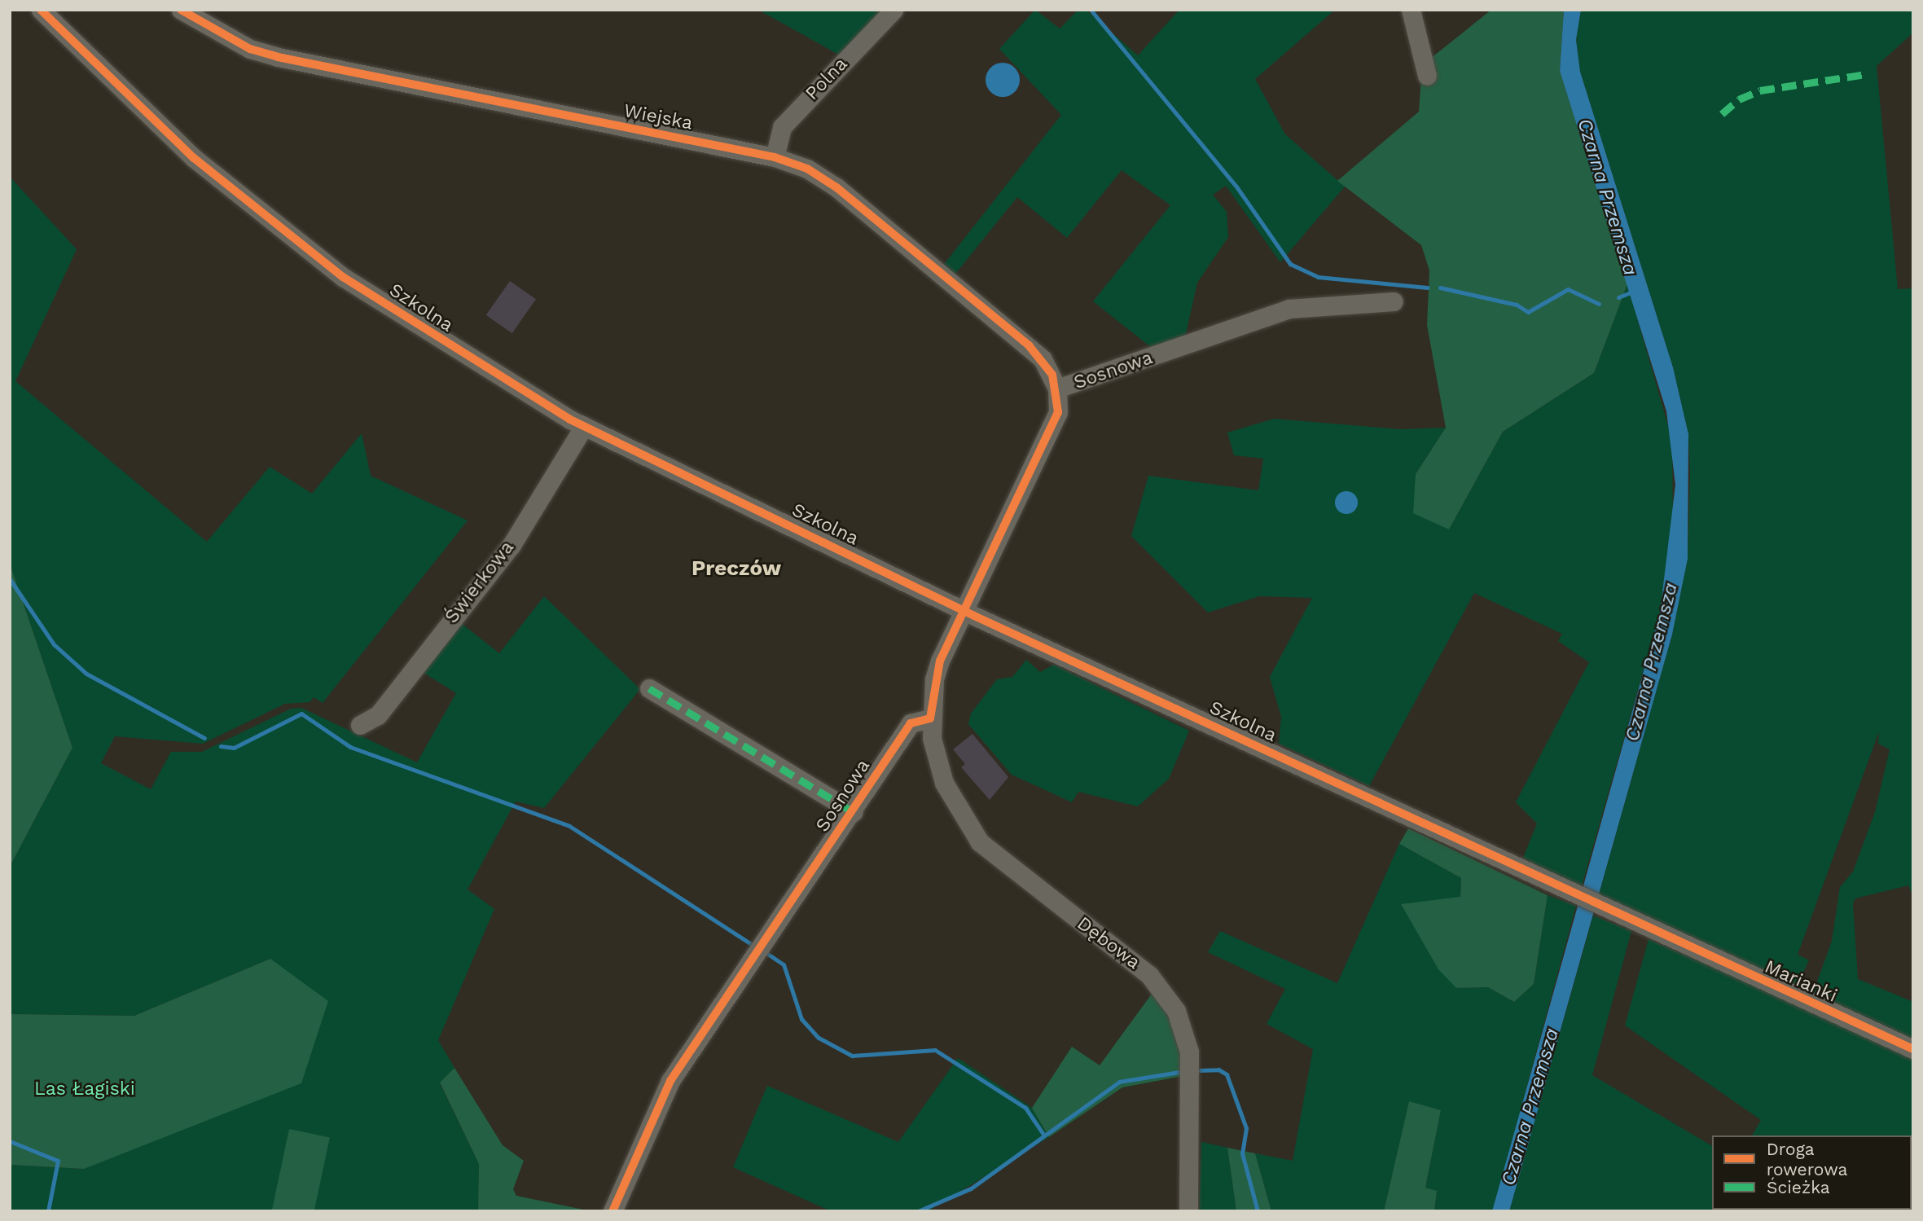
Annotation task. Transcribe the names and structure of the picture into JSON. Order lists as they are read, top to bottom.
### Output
{
  "streets": {
    "street": [
      "Polna",
      "Wiejska",
      "Szkolna",
      "Sosnowa",
      "Świerkowa",
      "Dębowa",
      "Marianki"
    ]
  },
  "crossings": [
    ["Polna", "Wiejska"],
    ["Wiejska", "Sosnowa"],
    ["Szkolna", "Sosnowa"],
    ["Szkolna", "Świerkowa"],
    ["Szkolna", "Marianki"],
    ["Sosnowa", "Dębowa"]
  ],
  "districts": ["Preczów"],
  "water": ["Czarna Przemsza"],
  "parks": ["Las Łagiski"],
  "legend": ["Droga rowerowa", "Ścieżka"]
}
